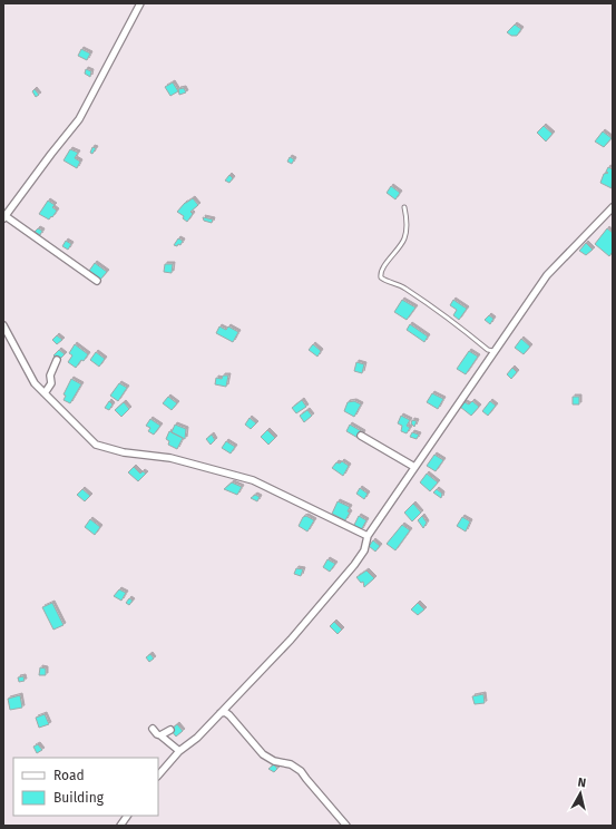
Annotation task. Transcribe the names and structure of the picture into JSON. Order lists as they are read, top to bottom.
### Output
{
  "legend": ["Road", "Building"],
  "north": "top"
}
